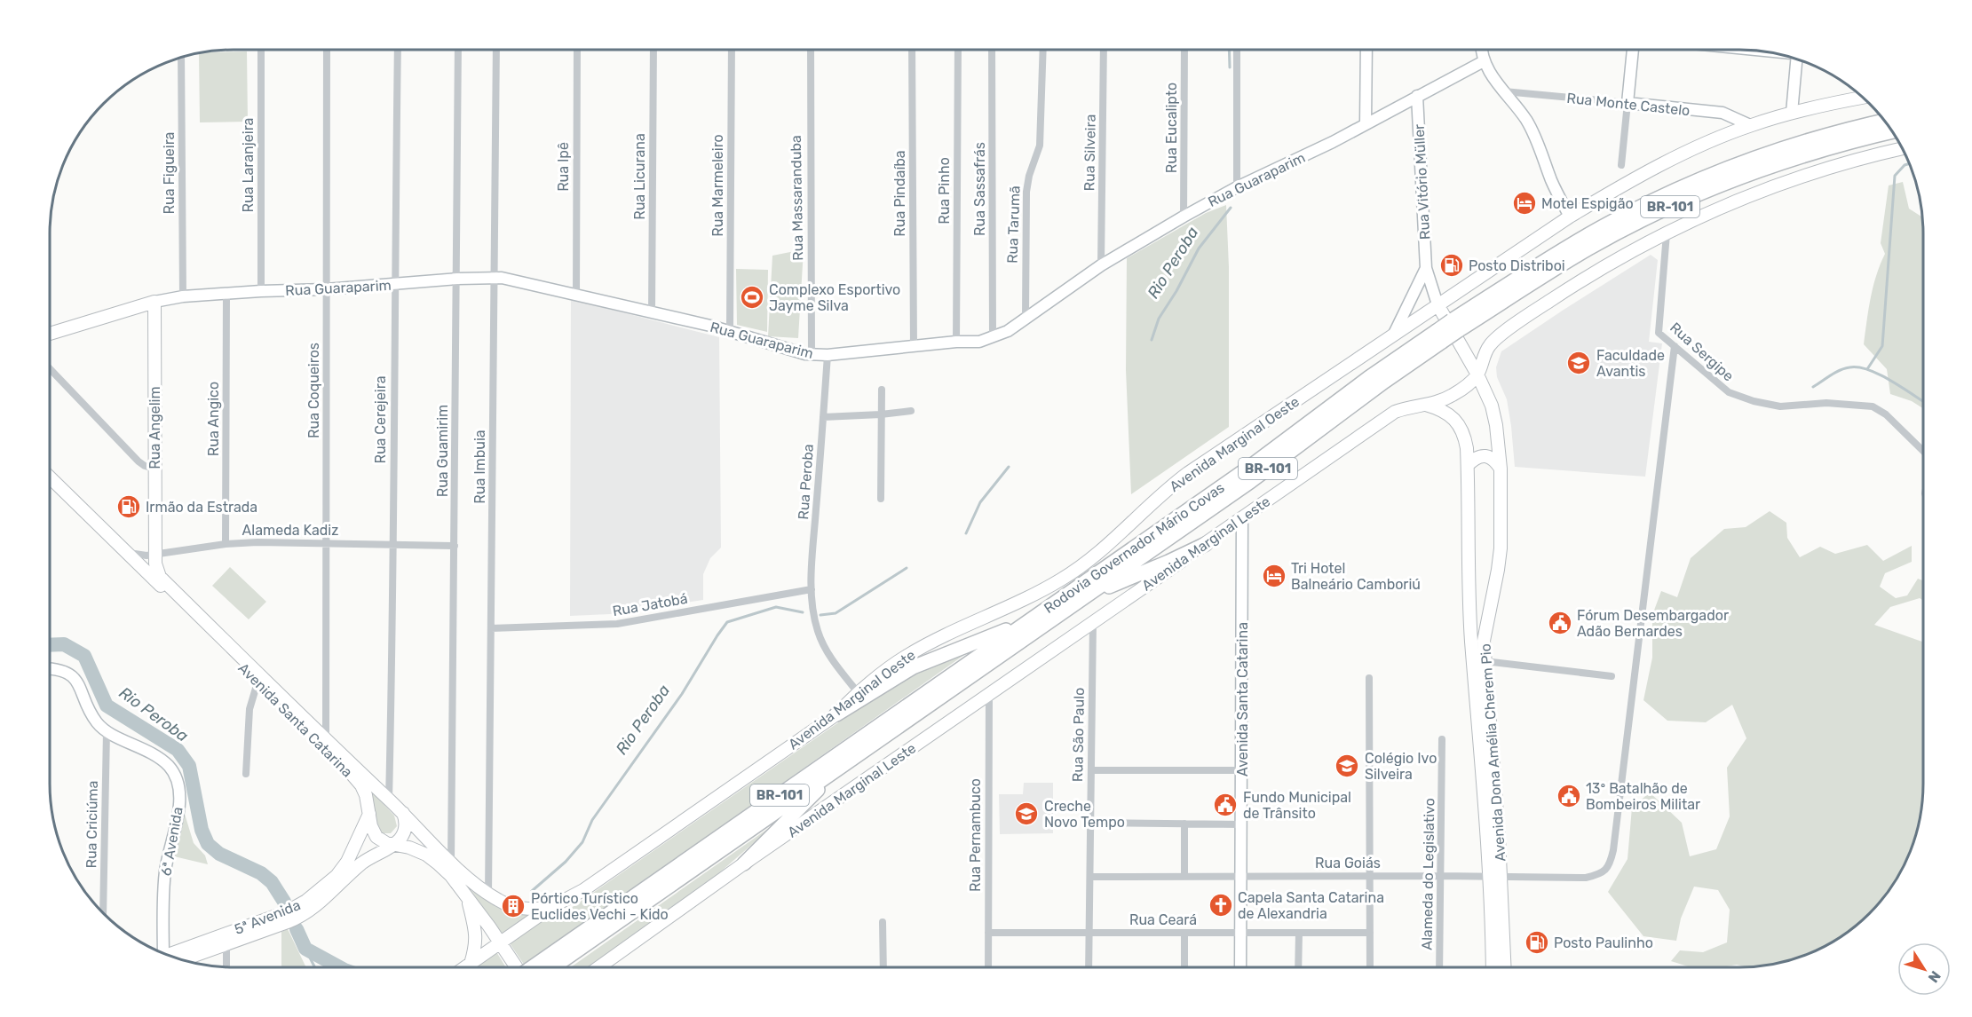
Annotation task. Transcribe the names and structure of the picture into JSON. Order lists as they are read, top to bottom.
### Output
{
  "streets": {
    "highway": ["BR-101", "Rodovia Governador Mário Covas"],
    "main road": [
      "Rua Guaraparim",
      "Rua Vitório Müller",
      "Rua Angelim",
      "Avenida Marginal Oeste",
      "Avenida Marginal Leste",
      "Avenida Santa Catarina",
      "Avenida Dona Amélia Cherem Pio",
      "5ª Avenida"
    ],
    "street": [
      "Rua Monte Castelo",
      "Rua Eucalipto",
      "Rua Silveira",
      "Rua Laranjeira",
      "Rua Ipê",
      "Rua Figueira",
      "Rua Licurana",
      "Rua Marmeleiro",
      "Rua Sassafrás",
      "Rua Pinho",
      "Rua Pindaíba",
      "Rua Massaranduba",
      "Rua Tarumã",
      "Rua Sergipe",
      "Rua Coqueiros",
      "Rua Angico",
      "Rua Cerejeira",
      "Rua Guamirim",
      "Rua Imbuia",
      "Rua Peroba",
      "Alameda Kadiz",
      "Rua Jatobá",
      "Rua São Paulo",
      "Rua Criciúma",
      "Rua Pernambuco",
      "6ª Avenida",
      "Rua Goiás",
      "Alameda do Legislativo",
      "Rua Ceará"
    ]
  },
  "crossings": [
    ["Rua Monte Castelo", "Avenida Marginal Oeste"],
    ["Rua Eucalipto", "Rua Guaraparim"],
    ["Rua Silveira", "Rua Guaraparim"],
    ["Rua Laranjeira", "Rua Guaraparim"],
    ["Rua Ipê", "Rua Guaraparim"],
    ["Rua Figueira", "Rua Guaraparim"],
    ["Rua Licurana", "Rua Guaraparim"],
    ["Rua Guaraparim", "Rua Vitório Müller"],
    ["Rua Guaraparim", "Rua Marmeleiro"],
    ["Rua Guaraparim", "Rua Sassafrás"],
    ["Rua Guaraparim", "Rua Pinho"],
    ["Rua Guaraparim", "Rua Pindaíba"],
    ["Rua Guaraparim", "Rua Massaranduba"],
    ["Rua Guaraparim", "Rua Tarumã"],
    ["Rua Guaraparim", "Rua Coqueiros"],
    ["Rua Guaraparim", "Rua Angico"],
    ["Rua Guaraparim", "Rua Cerejeira"],
    ["Rua Guaraparim", "Rua Angelim"],
    ["Rua Guaraparim", "Rua Guamirim"],
    ["Rua Guaraparim", "Rua Imbuia"],
    ["Rua Guaraparim", "Rua Peroba"],
    ["Rua Vitório Müller", "Avenida Marginal Oeste"],
    ["Rua Vitório Müller", "Avenida Marginal Leste"],
    ["Rua Vitório Müller", "Avenida Dona Amélia Cherem Pio"],
    ["Rua Sergipe", "Avenida Marginal Leste"],
    ["Rua Sergipe", "Rua Goiás"],
    ["Rua Coqueiros", "Alameda Kadiz"],
    ["Rua Coqueiros", "Avenida Santa Catarina"],
    ["Rua Angico", "Alameda Kadiz"],
    ["Rua Cerejeira", "Alameda Kadiz"],
    ["Rua Cerejeira", "Avenida Santa Catarina"],
    ["Rua Angelim", "Alameda Kadiz"],
    ["Rua Angelim", "Avenida Santa Catarina"],
    ["Avenida Marginal Oeste", "Rua Peroba"],
    ["Avenida Marginal Oeste", "Avenida Santa Catarina"],
    ["Rua Guamirim", "Alameda Kadiz"],
    ["Rua Guamirim", "Avenida Santa Catarina"],
    ["Rua Imbuia", "Rua Jatobá"],
    ["Rua Imbuia", "Avenida Santa Catarina"],
    ["Rua Peroba", "Rua Jatobá"],
    ["Alameda Kadiz", "Avenida Santa Catarina"],
    ["Avenida Marginal Leste", "Avenida Santa Catarina"],
    ["Avenida Marginal Leste", "Rua São Paulo"],
    ["Avenida Marginal Leste", "Avenida Dona Amélia Cherem Pio"],
    ["Avenida Marginal Leste", "Rua Pernambuco"],
    ["Avenida Santa Catarina", "Rua Goiás"],
    ["Avenida Santa Catarina", "5ª Avenida"],
    ["Avenida Santa Catarina", "Rua Ceará"],
    ["Rua São Paulo", "Rua Goiás"],
    ["Rua São Paulo", "Rua Ceará"],
    ["Avenida Dona Amélia Cherem Pio", "Rua Goiás"],
    ["Rua Criciúma", "6ª Avenida"],
    ["Rua Pernambuco", "Rua Ceará"],
    ["Rua Goiás", "Alameda do Legislativo"]
  ],
  "water": ["Rio Peroba"],
  "places": {
    "hotel": ["Motel Espigão", "Tri Hotel Balneário Camboriú"],
    "fuel station": ["Posto Distriboi", "Irmão da Estrada", "Posto Paulinho"],
    "sports": ["Complexo Esportivo Jayme Silva"],
    "school or university": ["Faculdade Avantis", "Colégio Ivo Silveira", "Creche Novo Tempo"],
    "public building": ["Fórum Desembargador Adão Bernardes", "13º Batalhão de Bombeiros Militar", "Fundo Municipal de Trânsito"],
    "church": ["Capela Santa Catarina de Alexandria"],
    "building": ["Pórtico Turístico Euclides Vechi - Kido"]
  },
  "north": "bottom right"
}
